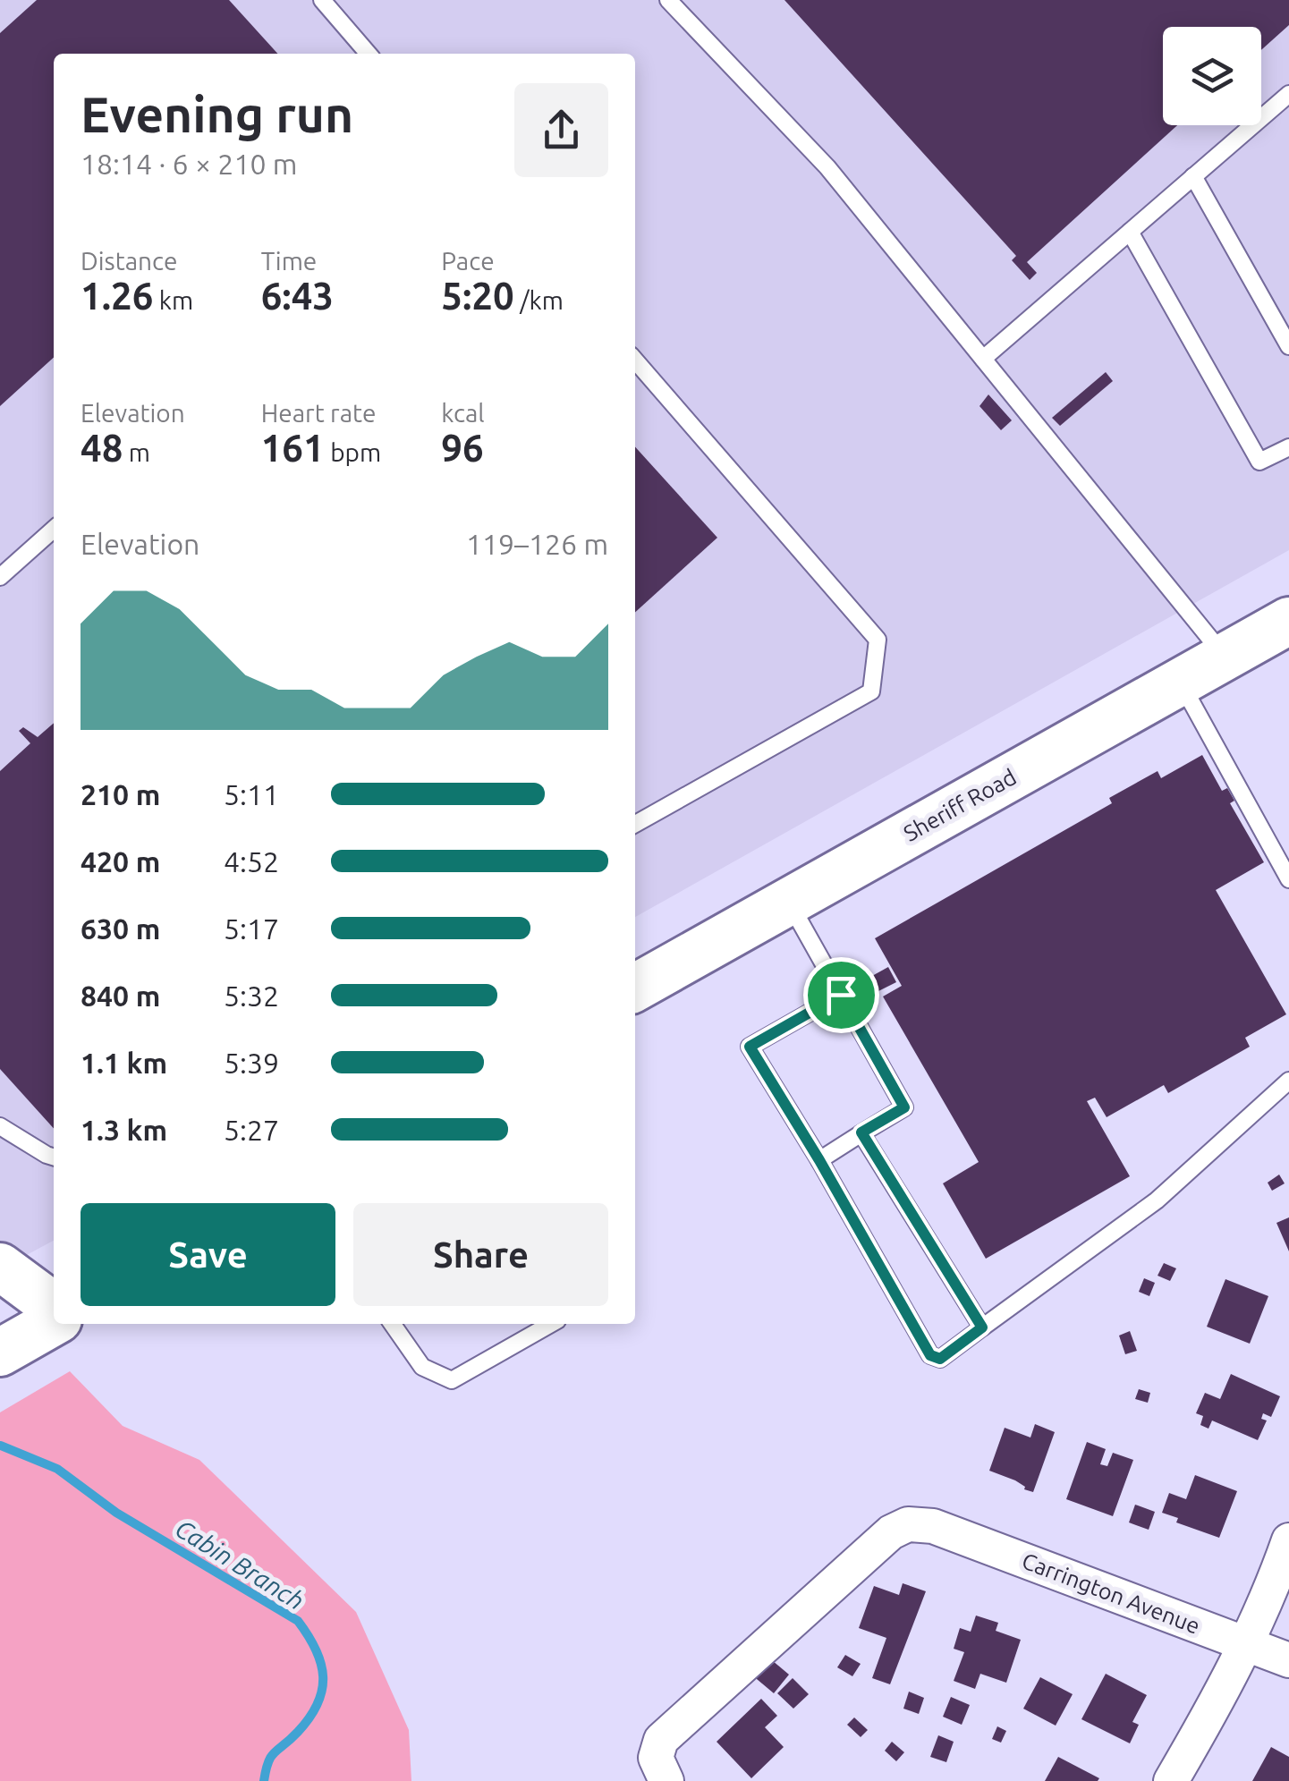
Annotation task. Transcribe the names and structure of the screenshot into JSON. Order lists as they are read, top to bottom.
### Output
{
  "streets": {
    "main road": ["Sheriff Road"],
    "street": ["Carrington Avenue"]
  },
  "water": ["Cabin Branch"],
  "page": {
    "heading": ["Evening run", "18:14 · 6 × 210 m"],
    "stats": [
      ["Distance", "1.26 km"],
      ["Time", "6:43"],
      ["Pace", "5:20 /km"],
      ["Elevation", "48 m"],
      ["Heart rate", "161 bpm"],
      ["kcal", "96"]
    ],
    "chart": ["Elevation", "119–126 m"],
    "list": [
      {
        "name": "210 m",
        "note": "5:11"
      },
      {
        "name": "420 m",
        "note": "4:52"
      },
      {
        "name": "630 m",
        "note": "5:17"
      },
      {
        "name": "840 m",
        "note": "5:32"
      },
      {
        "name": "1.1 km",
        "note": "5:39"
      },
      {
        "name": "1.3 km",
        "note": "5:27"
      }
    ],
    "buttons": ["Save", "Share"]
  }
}
